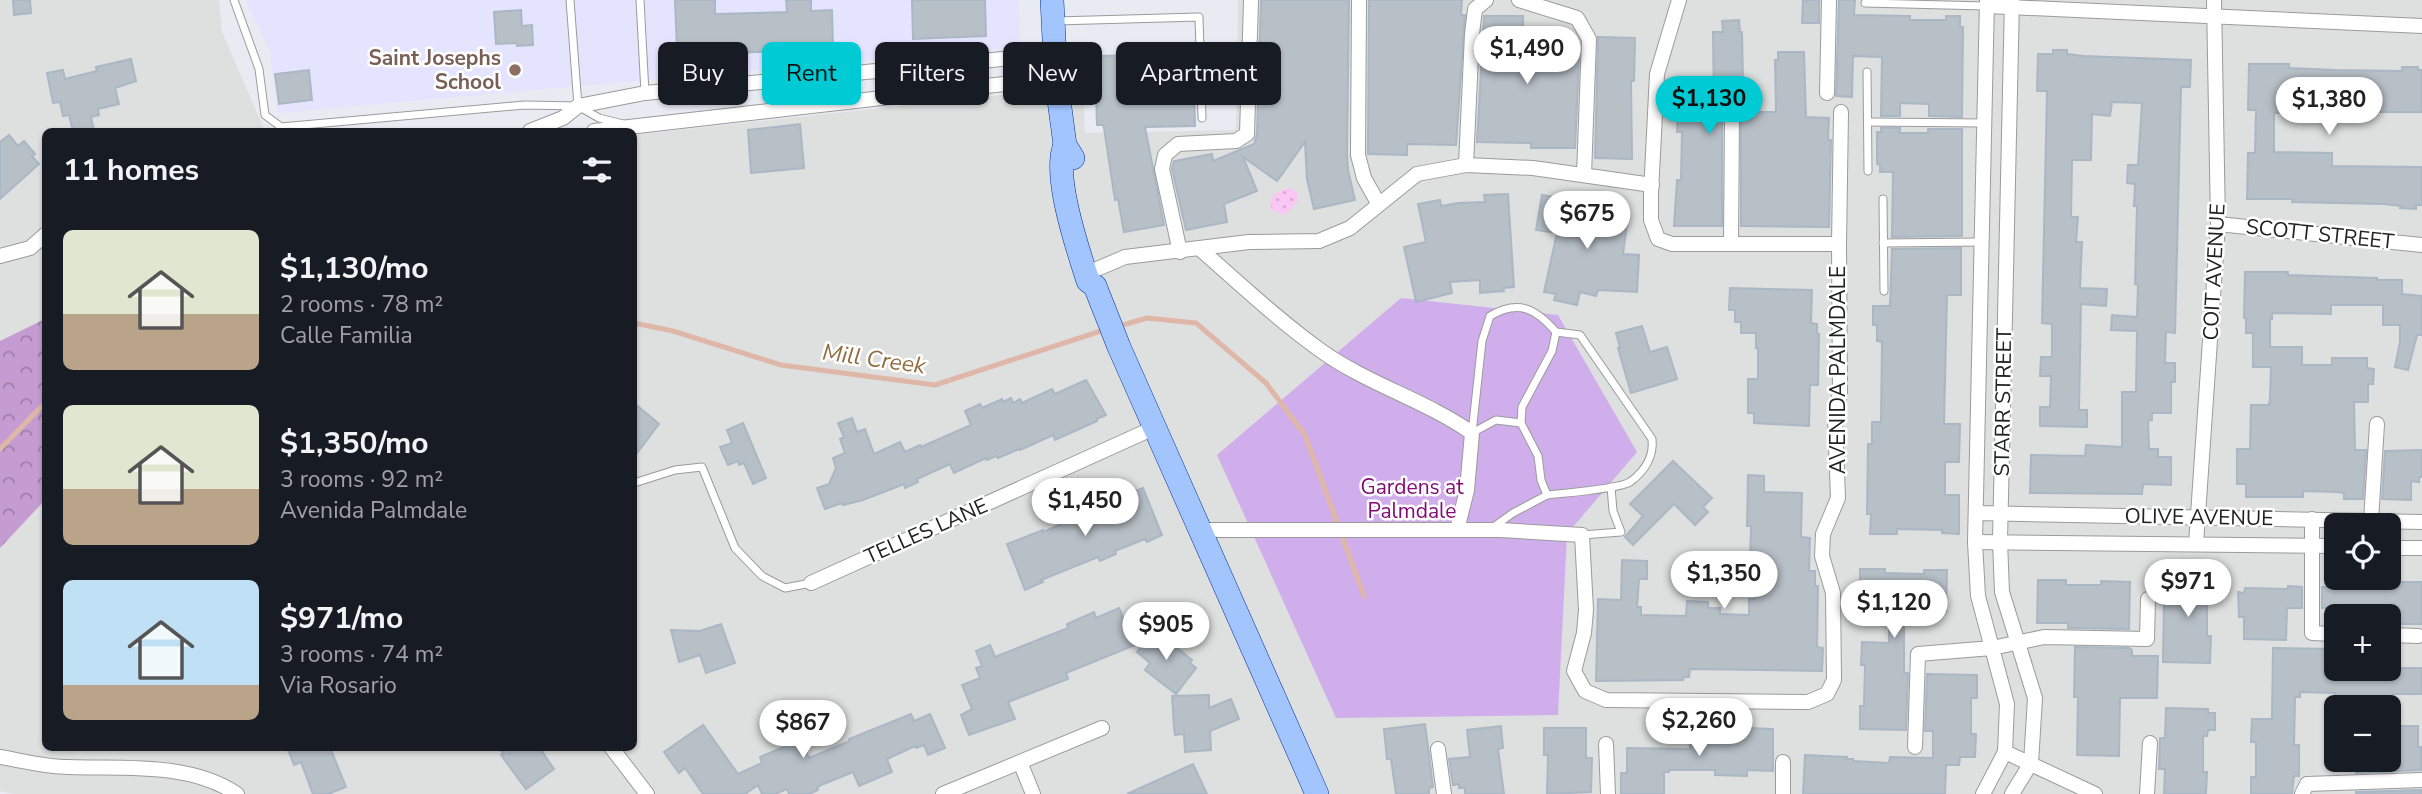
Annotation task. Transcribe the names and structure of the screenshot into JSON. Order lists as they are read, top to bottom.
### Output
{
  "streets": {
    "street": [
      "SCOTT STREET",
      "COIT AVENUE",
      "AVENIDA PALMDALE",
      "STARR STREET",
      "OLIVE AVENUE",
      "TELLES LANE"
    ]
  },
  "crossings": [
    ["SCOTT STREET", "COIT AVENUE"],
    ["COIT AVENUE", "OLIVE AVENUE"],
    ["STARR STREET", "OLIVE AVENUE"]
  ],
  "water": ["Mill Creek"],
  "parks": ["Gardens at Palmdale"],
  "places": ["Saint Josephs School"],
  "page": {
    "price": [
      "$1,490",
      "$1,130",
      "$1,380",
      "$675",
      "$1,450",
      "$1,350",
      "$971",
      "$1,120",
      "$905",
      "$2,260",
      "$867"
    ],
    "chip": [
      "Buy",
      "Rent",
      "Filters",
      "New",
      "Apartment"
    ],
    "heading": "11 homes",
    "list": [
      {
        "name": "$1,130/mo",
        "note": "2 rooms · 78 m² · Calle Familia"
      },
      {
        "name": "$1,350/mo",
        "note": "3 rooms · 92 m² · Avenida Palmdale"
      },
      {
        "name": "$971/mo",
        "note": "3 rooms · 74 m² · Via Rosario"
      }
    ],
    "map_buttons": ["+", "−"]
  }
}
